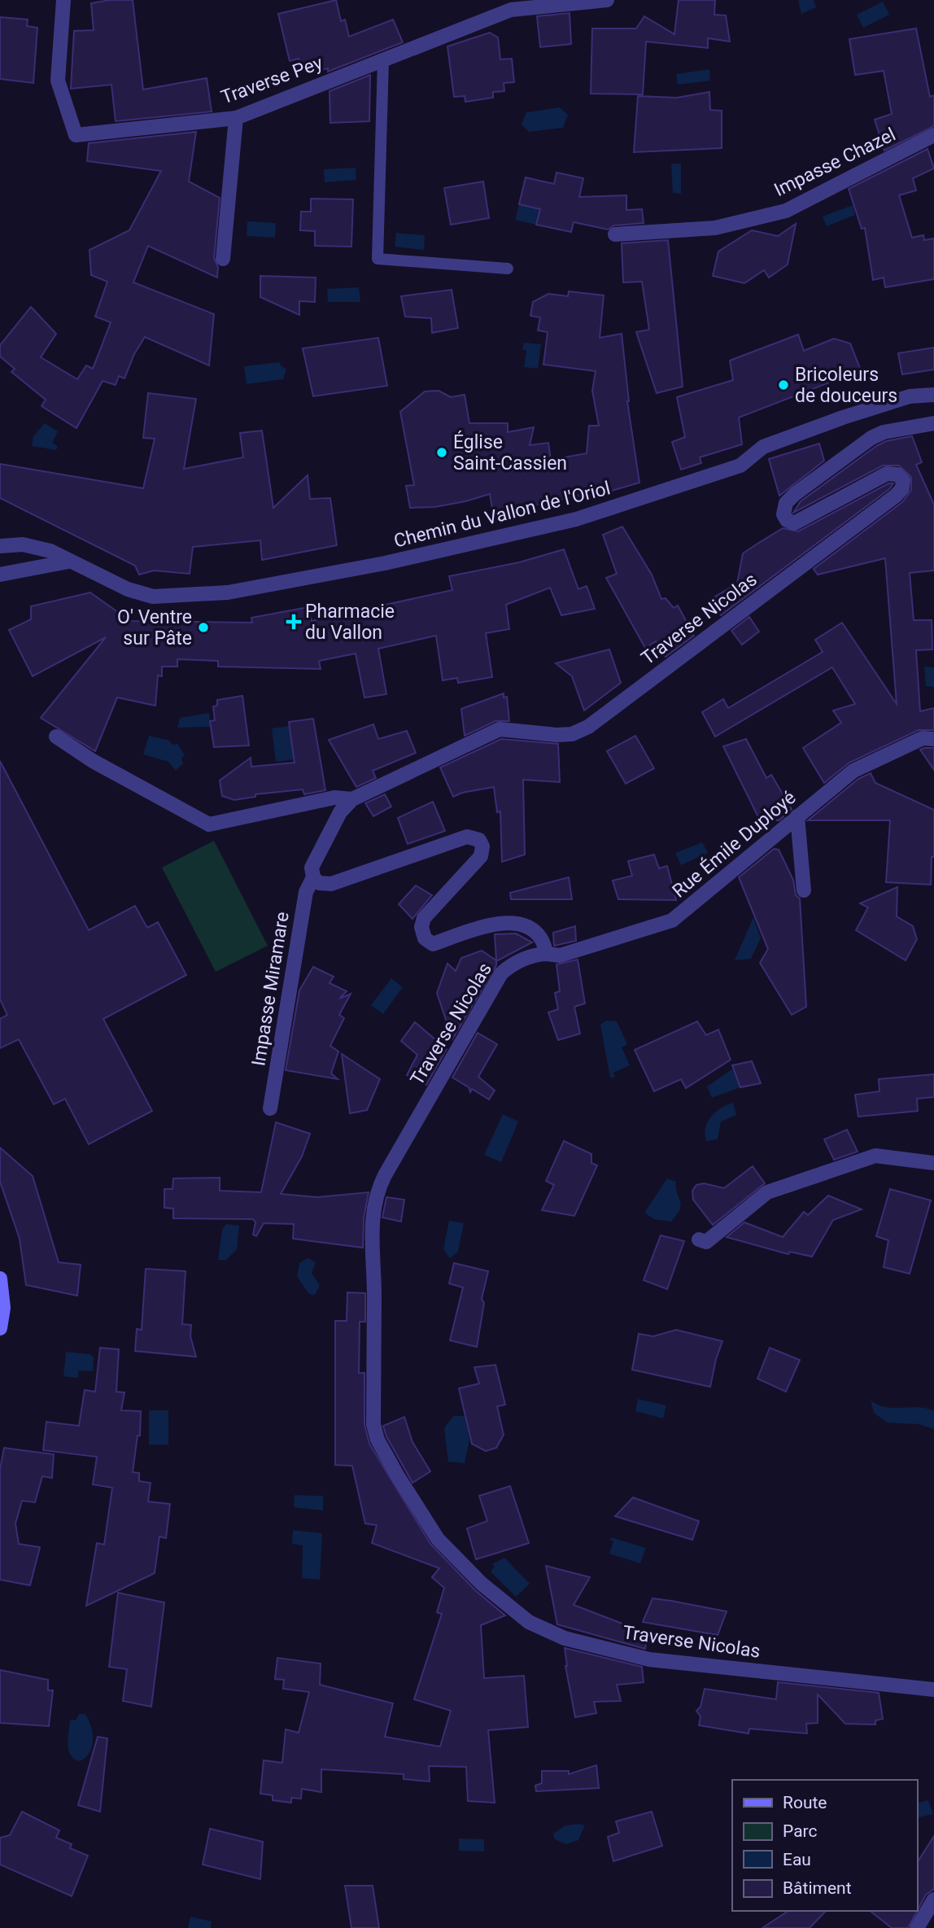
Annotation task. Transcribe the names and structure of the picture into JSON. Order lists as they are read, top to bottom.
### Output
{
  "streets": {
    "street": [
      "Traverse Pey",
      "Impasse Chazel",
      "Chemin du Vallon de l'Oriol",
      "Traverse Nicolas",
      "Rue Émile Duployé",
      "Impasse Miramare"
    ]
  },
  "crossings": [
    ["Traverse Nicolas", "Rue Émile Duployé"],
    ["Traverse Nicolas", "Impasse Miramare"]
  ],
  "places": {
    "other": ["Bricoleurs de douceurs", "Église Saint-Cassien", "O' Ventre sur Pâte"],
    "health": ["Pharmacie du Vallon"]
  },
  "legend": [
    "Route",
    "Parc",
    "Eau",
    "Bâtiment"
  ]
}
